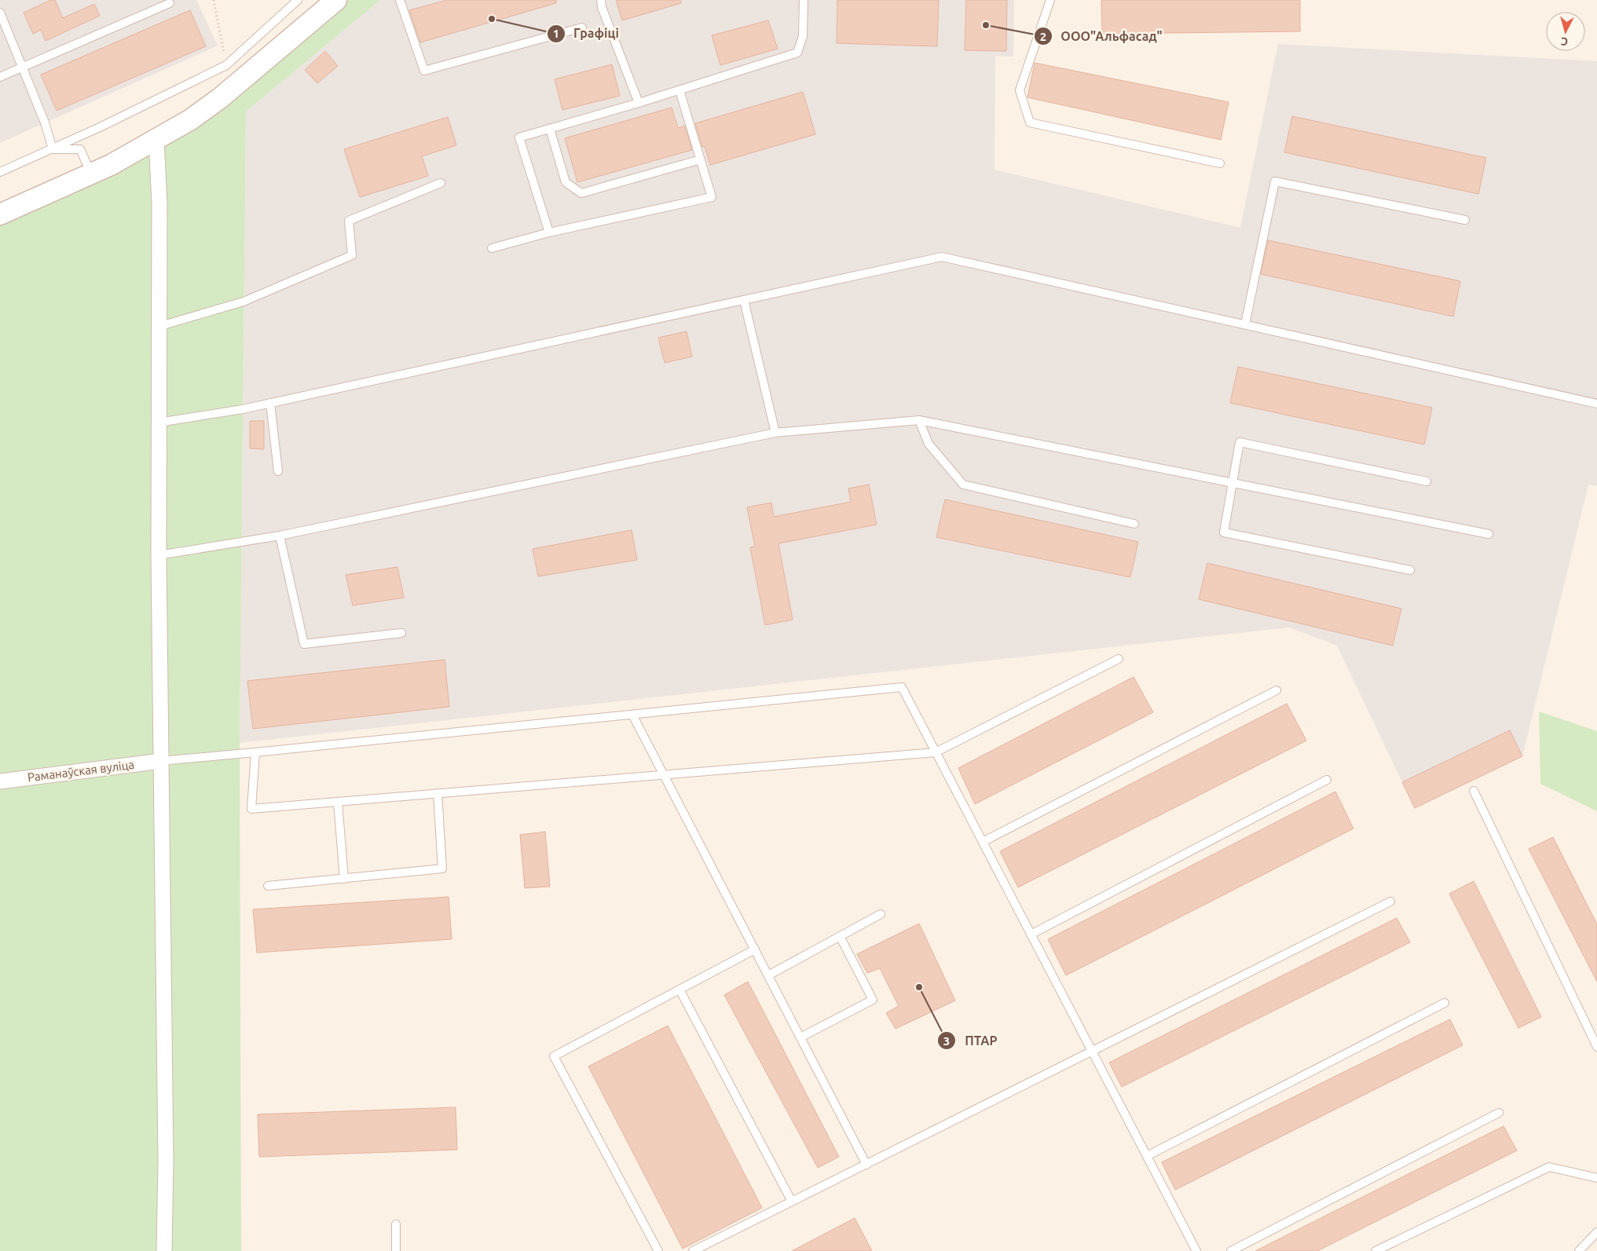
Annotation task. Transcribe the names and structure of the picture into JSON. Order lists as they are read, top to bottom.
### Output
{
  "streets": {
    "street": ["Раманаўская вуліца"]
  },
  "places": ["Графіці", "ООО\"Альфасад\"", "ПТАР"],
  "north": "bottom"
}
